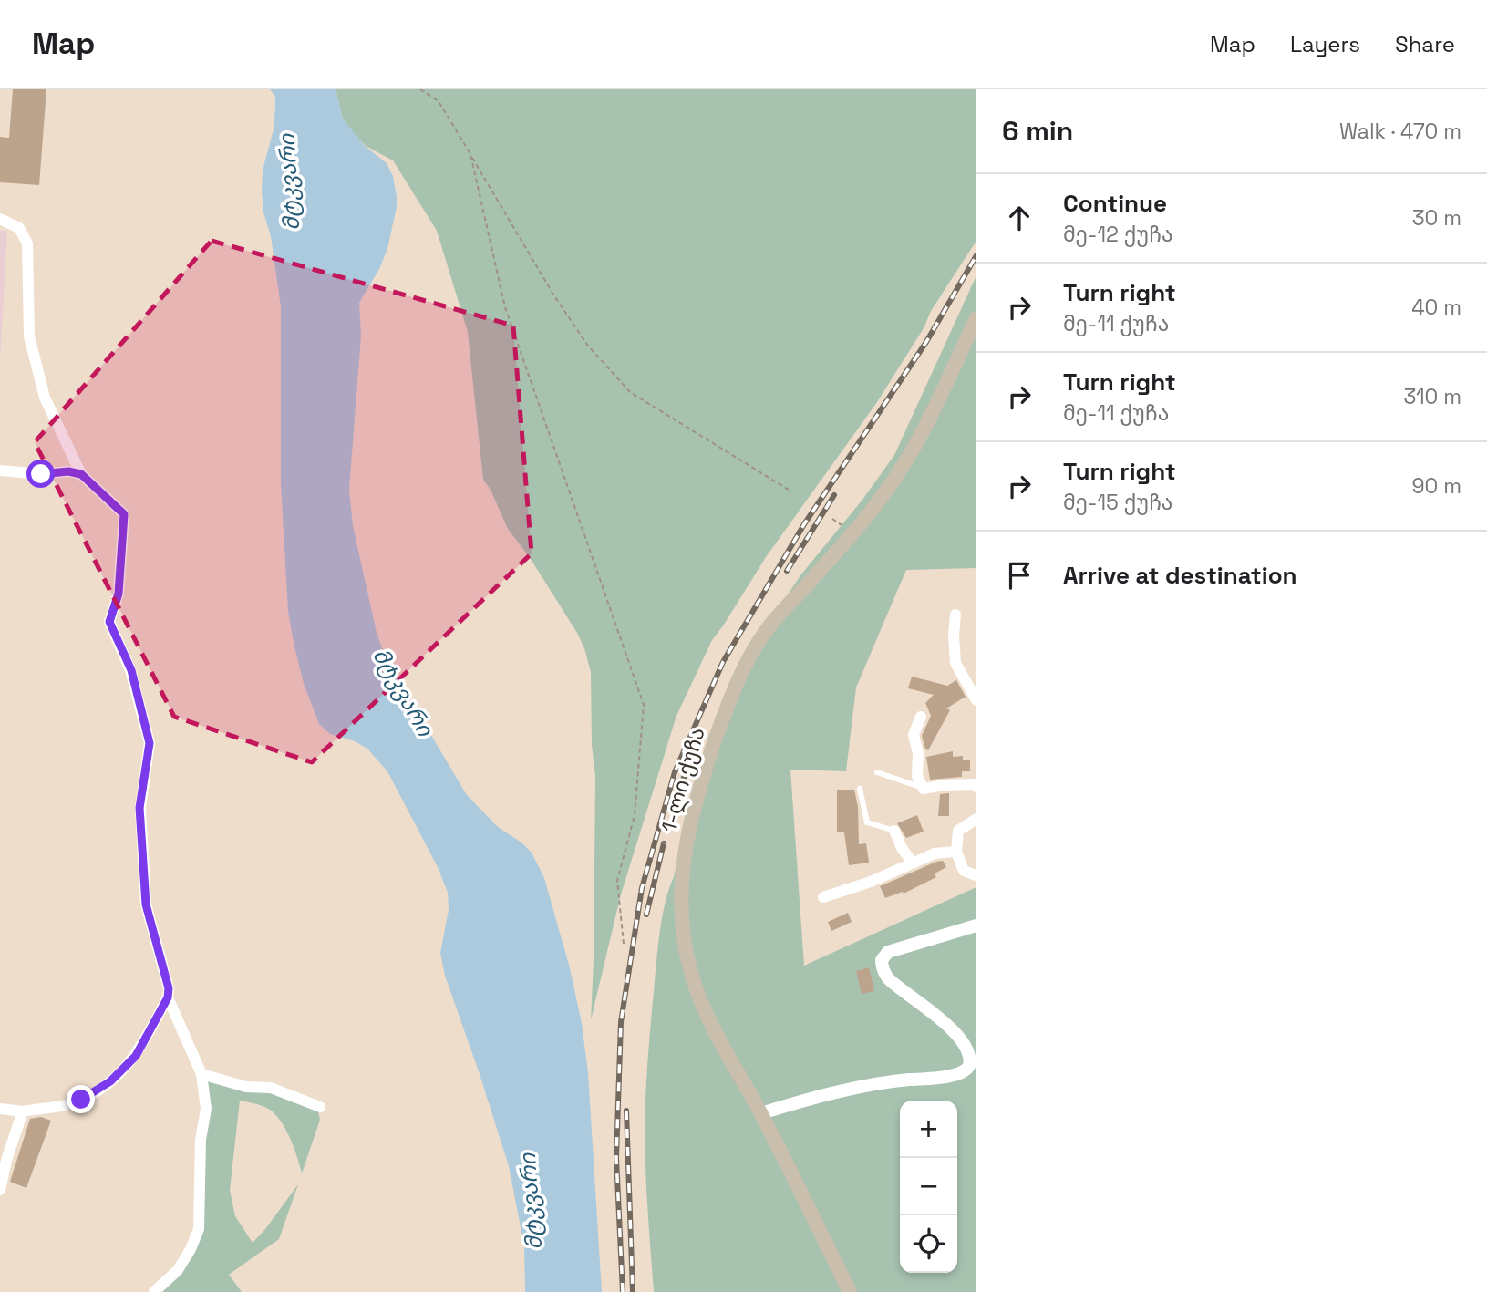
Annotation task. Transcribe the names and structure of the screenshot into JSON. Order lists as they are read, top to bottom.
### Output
{
  "streets": {
    "main road": ["1-ლი ქუჩა"]
  },
  "water": ["მტკვარი"],
  "page": {
    "header": "Map",
    "nav": ["Map", "Layers", "Share"],
    "heading": ["6 min", "Walk · 470 m"],
    "list": [
      ["Continue", "მე-12 ქუჩა", "30 m"],
      ["Turn right", "მე-11 ქუჩა", "40 m"],
      ["Turn right", "მე-11 ქუჩა", "310 m"],
      ["Turn right", "მე-15 ქუჩა", "90 m"],
      "Arrive at destination"
    ],
    "map_buttons": ["+", "−"]
  }
}
